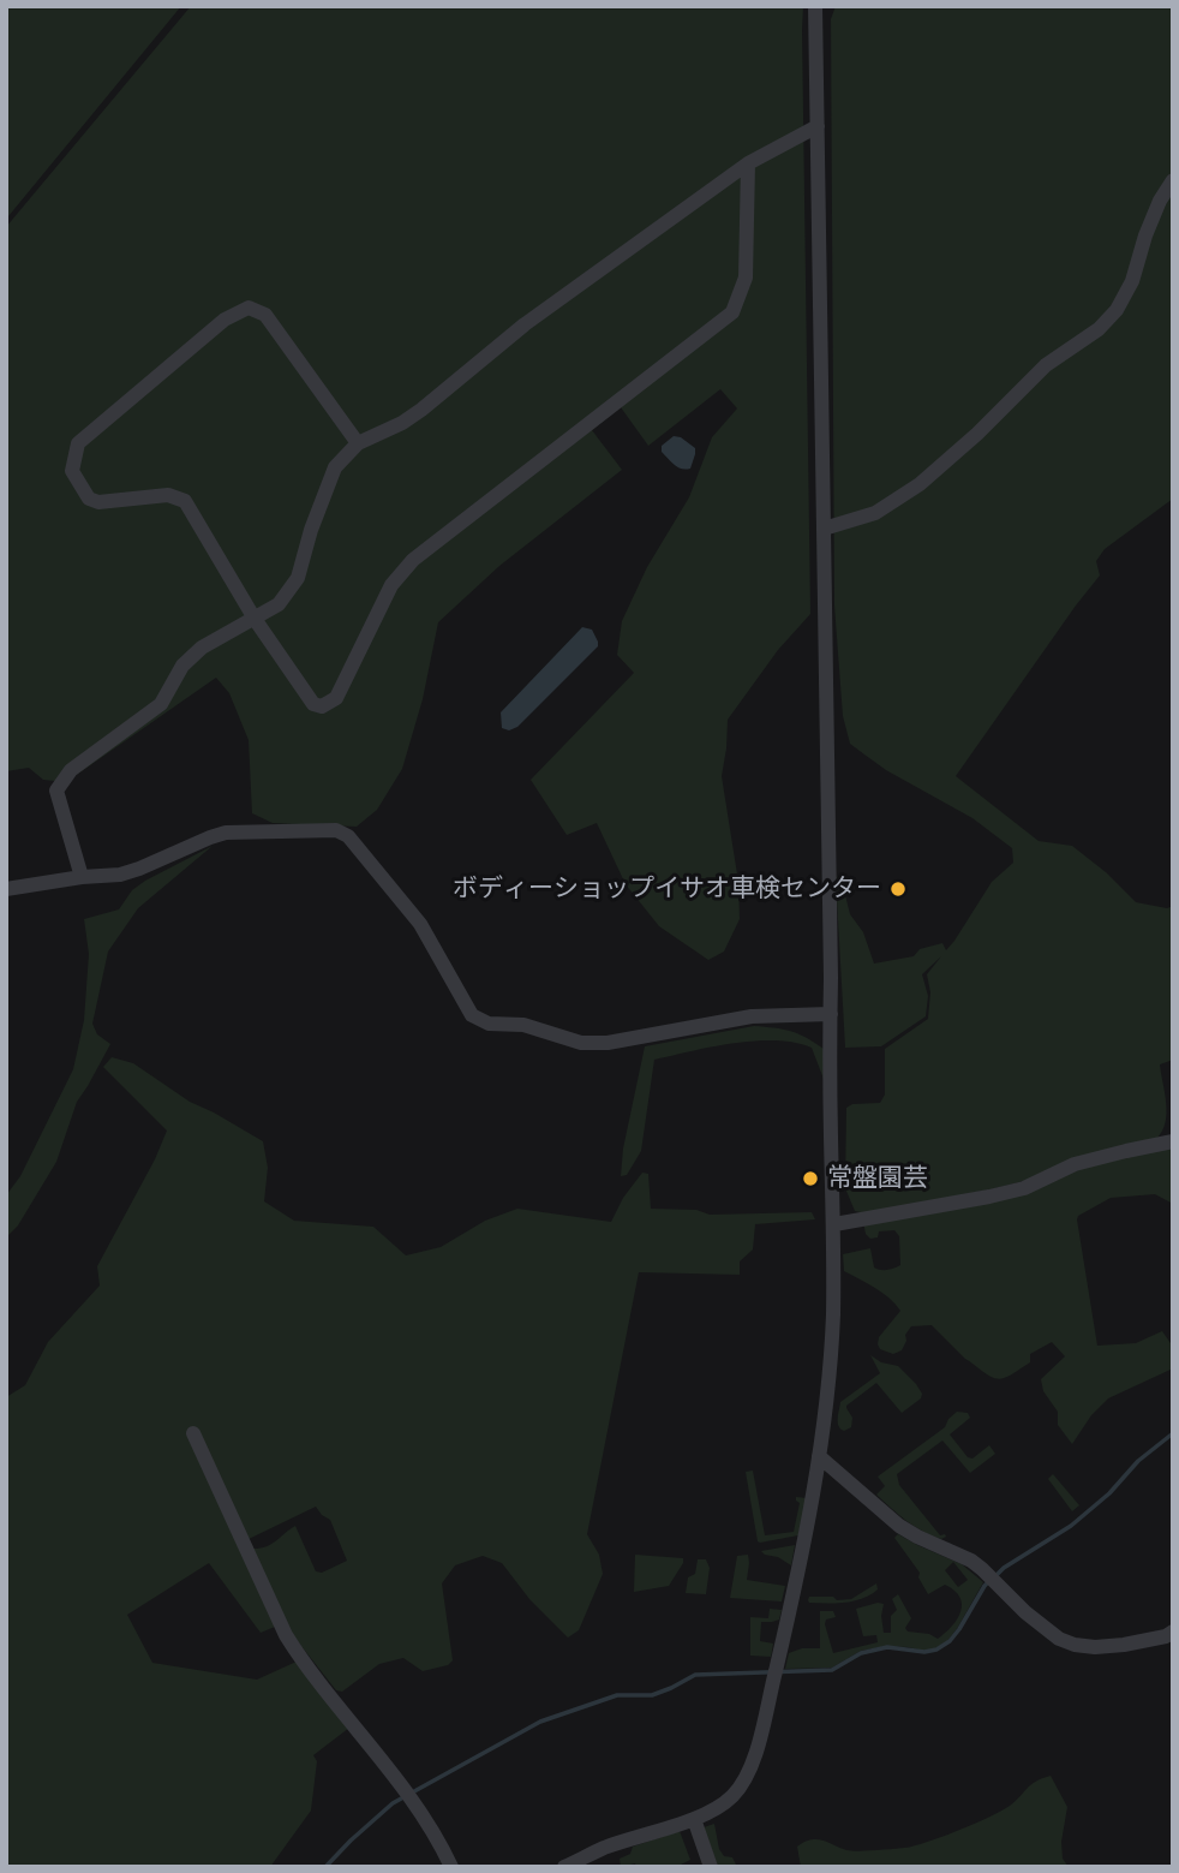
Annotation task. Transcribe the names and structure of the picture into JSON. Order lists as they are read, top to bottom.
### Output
{
  "places": ["ボディーショップイサオ車検センター", "常盤園芸"]
}
